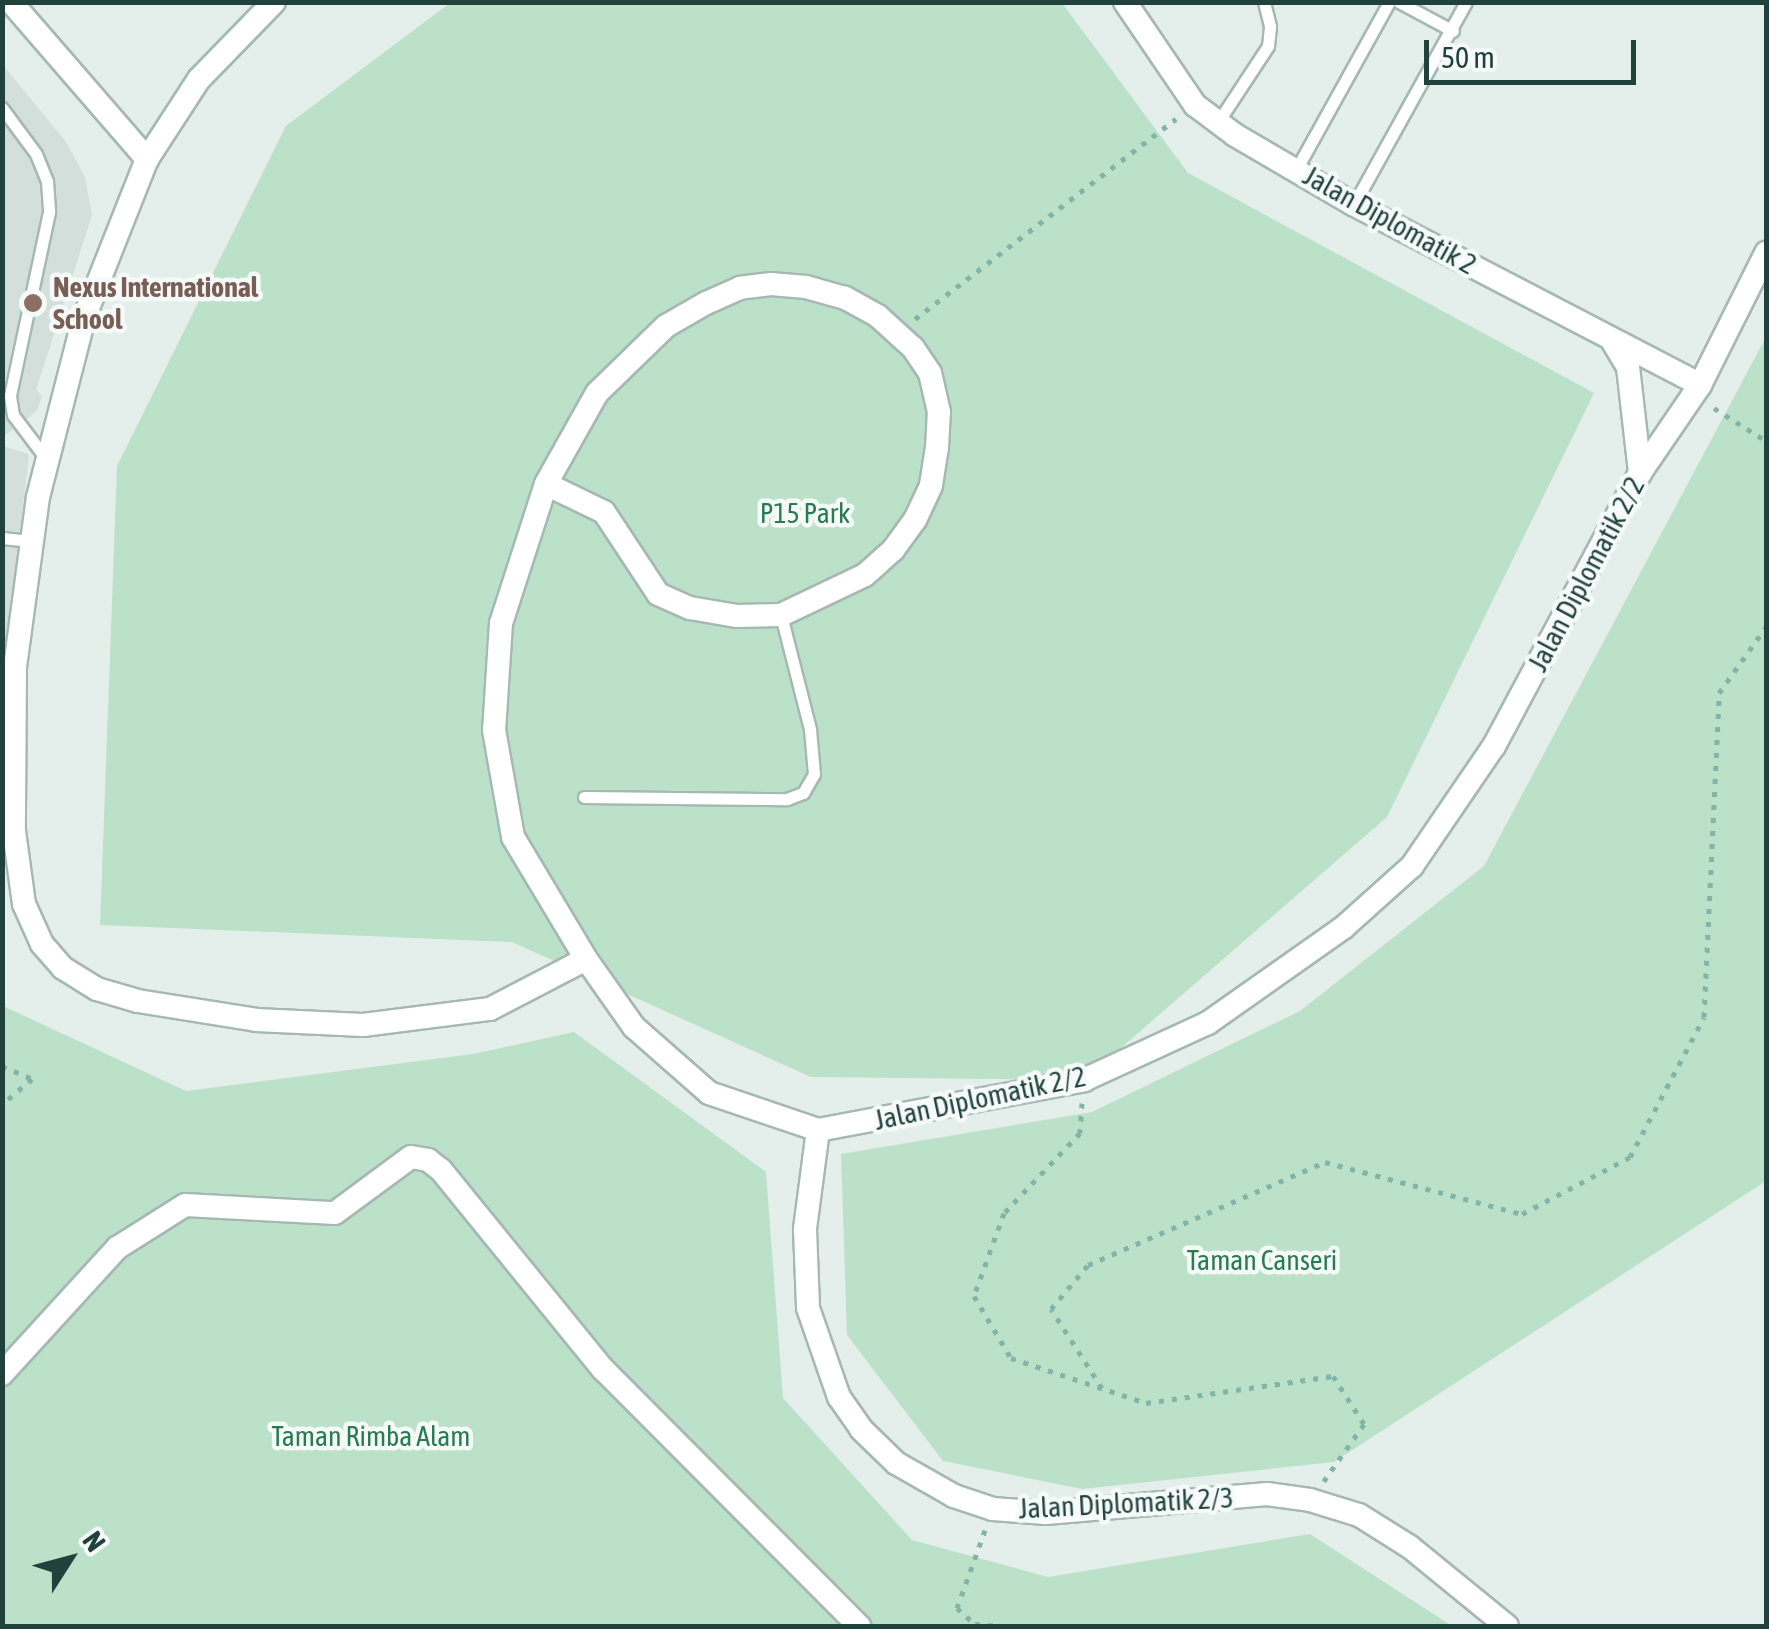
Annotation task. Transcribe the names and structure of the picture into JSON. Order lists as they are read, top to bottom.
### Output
{
  "streets": {
    "street": ["Jalan Diplomatik 2", "Jalan Diplomatik 2/2", "Jalan Diplomatik 2/3"]
  },
  "crossings": [
    ["Jalan Diplomatik 2", "Jalan Diplomatik 2/2"],
    ["Jalan Diplomatik 2/2", "Jalan Diplomatik 2/3"]
  ],
  "parks": ["P15 Park", "Taman Canseri", "Taman Rimba Alam"],
  "places": ["Nexus International School"],
  "scale_bar": "50 m",
  "north": "top right"
}
